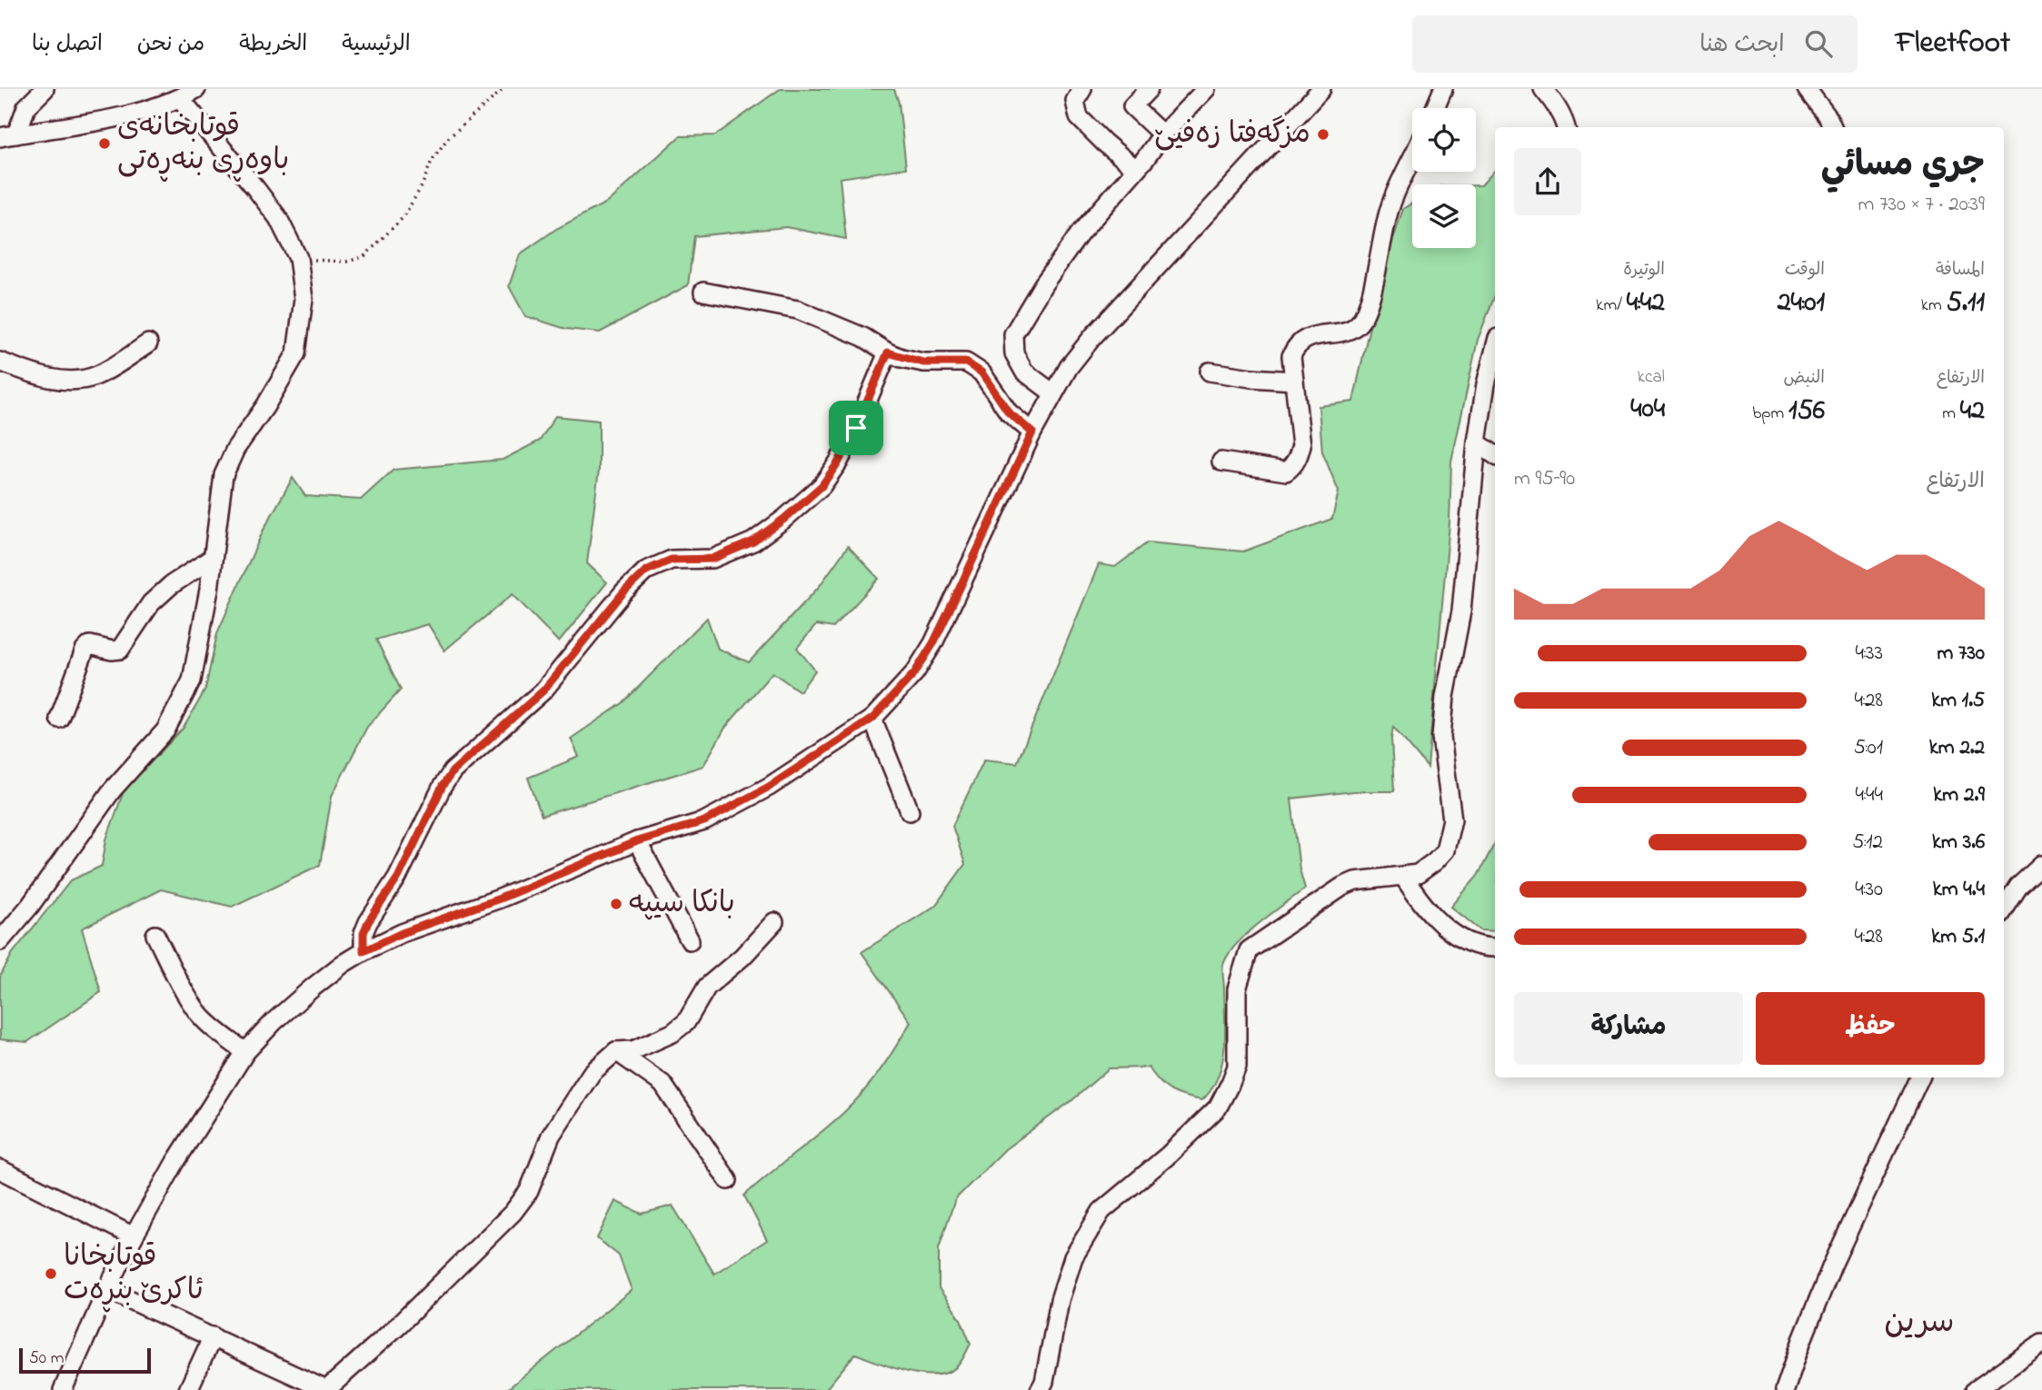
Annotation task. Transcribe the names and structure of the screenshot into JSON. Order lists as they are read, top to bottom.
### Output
{
  "districts": ["سرين"],
  "places": [
    "مزگەفتا زەفیێ",
    "قوتابخانەی باوەڕی بنەڕەتی",
    "بانکا سیپە",
    "قوتابخانا ئاکرێ بنڕەت"
  ],
  "scale_bar": "50 m",
  "page": {
    "header": "Fleetfoot",
    "search": "ابحث هنا",
    "nav": [
      "الرئيسية",
      "الخريطة",
      "من نحن",
      "اتصل بنا"
    ],
    "heading": ["جري مسائي", "20:39 · 7 × 730 m"],
    "stats": [
      ["المسافة", "5.11 km"],
      ["الوقت", "24:01"],
      ["الوتيرة", "4:42 /km"],
      ["الارتفاع", "42 m"],
      ["النبض", "156 bpm"],
      ["kcal", "404"]
    ],
    "chart": ["الارتفاع", "90–95 m"],
    "list": [
      {
        "name": "730 m",
        "note": "4:33"
      },
      {
        "name": "1.5 km",
        "note": "4:28"
      },
      {
        "name": "2.2 km",
        "note": "5:01"
      },
      {
        "name": "2.9 km",
        "note": "4:44"
      },
      {
        "name": "3.6 km",
        "note": "5:12"
      },
      {
        "name": "4.4 km",
        "note": "4:30"
      },
      {
        "name": "5.1 km",
        "note": "4:28"
      }
    ],
    "buttons": ["حفظ", "مشاركة"],
    "scale": "50 m"
  }
}
